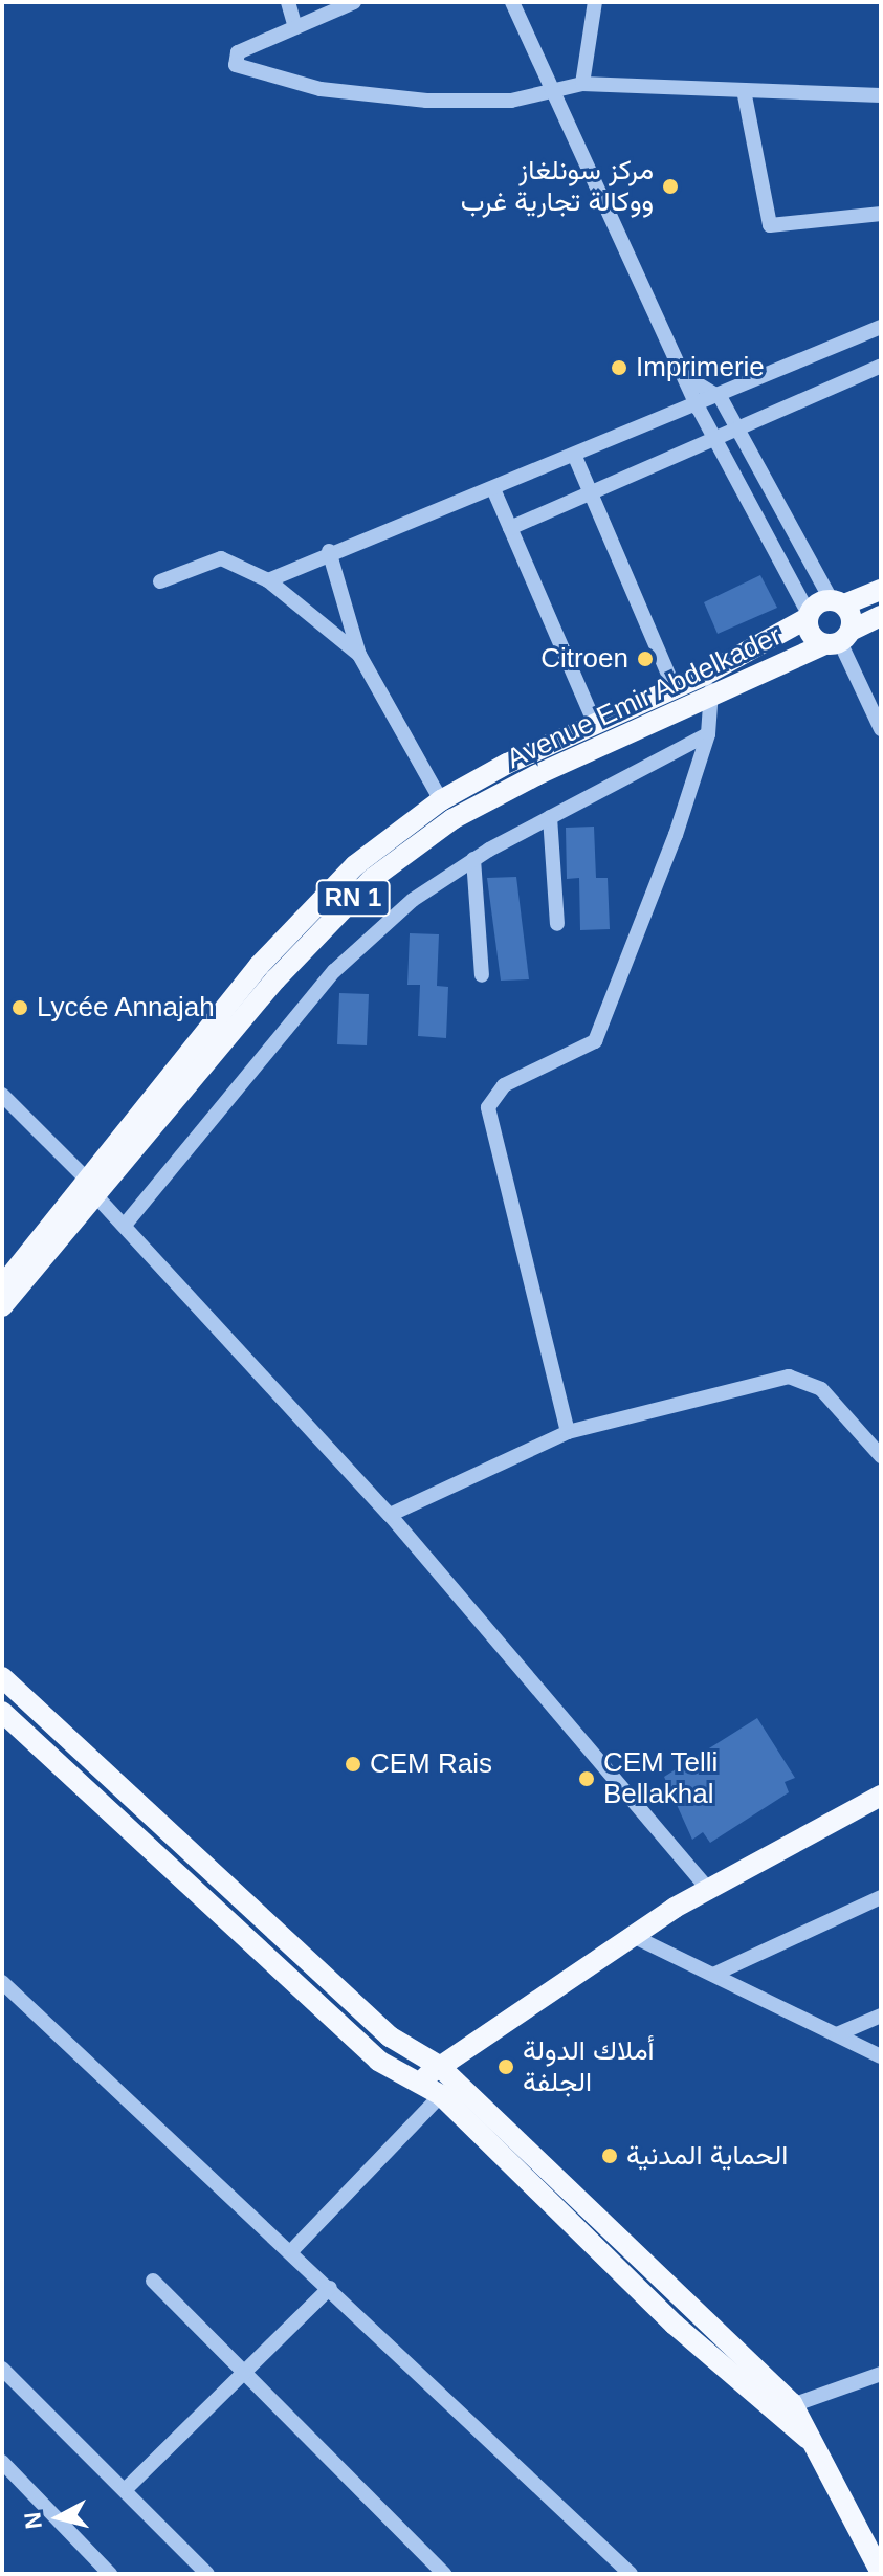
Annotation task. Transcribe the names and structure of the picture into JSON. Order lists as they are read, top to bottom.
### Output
{
  "streets": {
    "main road": ["Avenue Emir Abdelkader", "RN 1"]
  },
  "places": [
    "مركز سونلغاز ووكالة تجارية غرب",
    "Imprimerie",
    "Citroen",
    "Lycée Annajah",
    "CEM Rais",
    "CEM Telli Bellakhal",
    "أملاك الدولة الجلفة",
    "الحماية المدنية"
  ],
  "north": "left"
}
